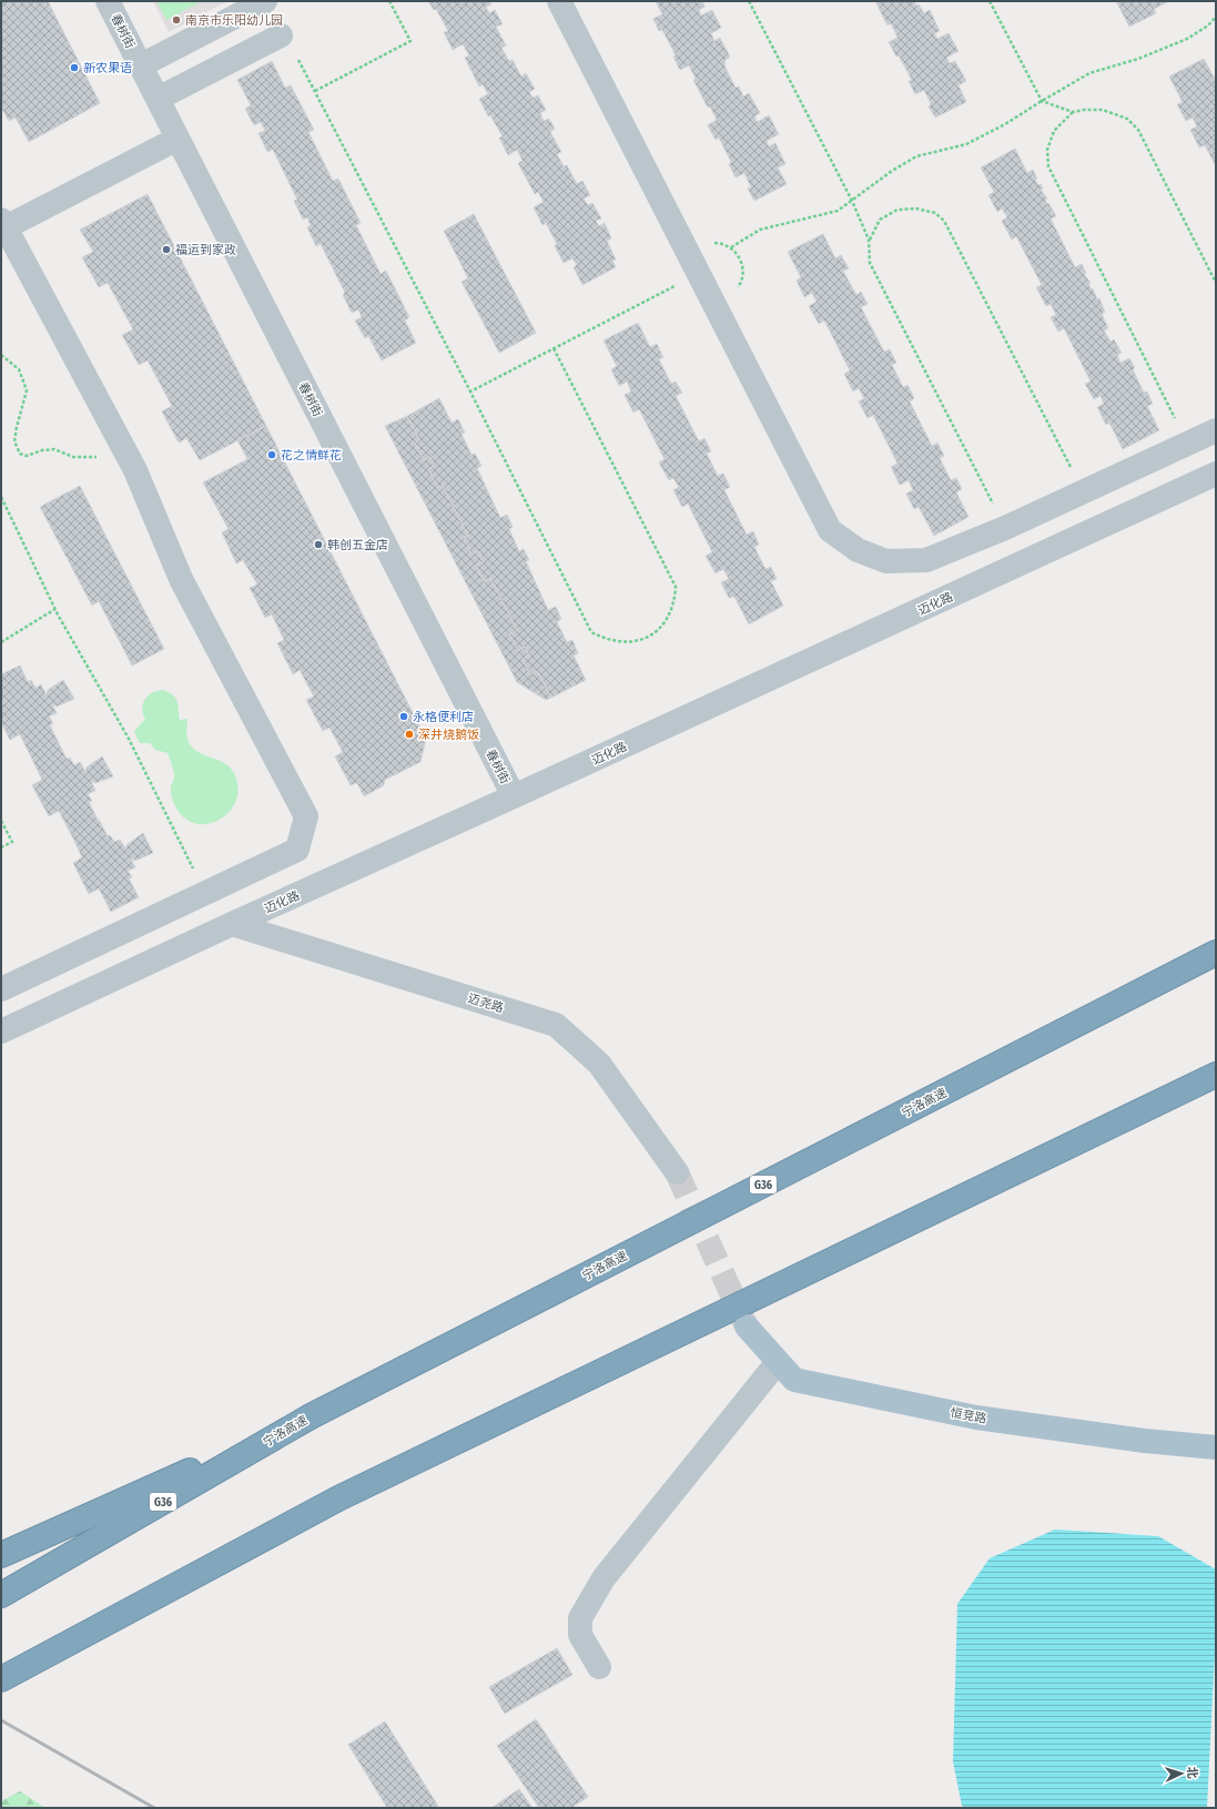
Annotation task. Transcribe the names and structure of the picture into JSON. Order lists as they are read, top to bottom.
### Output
{
  "streets": {
    "highway": ["宁洛高速", "G36"],
    "main road": ["恒竞路"],
    "street": ["春树街", "迈化路", "迈尧路"]
  },
  "crossings": [
    ["春树街", "迈化路"],
    ["迈化路", "迈尧路"]
  ],
  "places": [
    "南京市乐阳幼儿园",
    "新农果语",
    "福运到家政",
    "花之情鲜花",
    "韩创五金店",
    "永格便利店",
    "深井烧鹅饭"
  ],
  "north": "right"
}
